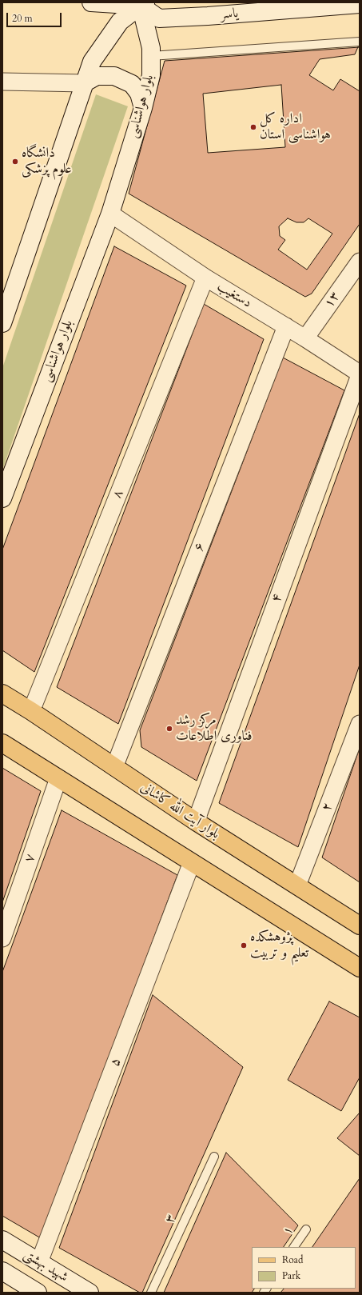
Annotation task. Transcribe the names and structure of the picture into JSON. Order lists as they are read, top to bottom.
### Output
{
  "streets": {
    "main road": [
      "یاسر",
      "بلوار هواشناسی",
      "بلوار آیت الله کاشانی",
      "شهید بهشتی"
    ],
    "street": [
      "دستغیب",
      "۱۳",
      "۸",
      "۶",
      "۴",
      "۲",
      "۷",
      "۵"
    ],
    "lane": ["۳", "۱"]
  },
  "crossings": [
    ["یاسر", "بلوار هواشناسی"],
    ["بلوار هواشناسی", "دستغیب"],
    ["دستغیب", "۱۳"],
    ["دستغیب", "۸"],
    ["دستغیب", "۶"],
    ["دستغیب", "۴"],
    ["۸", "بلوار آیت الله کاشانی"],
    ["۶", "بلوار آیت الله کاشانی"],
    ["۴", "بلوار آیت الله کاشانی"],
    ["۲", "بلوار آیت الله کاشانی"],
    ["۵", "شهید بهشتی"]
  ],
  "places": [
    "اداره کل هواشناسی استان",
    "دانشگاه علوم پزشکی",
    "مرکز رشد فناوری اطلاعات",
    "پژوهشکده تعلیم و تربیت"
  ],
  "legend": ["Road", "Park"],
  "scale_bar": "20 m"
}
